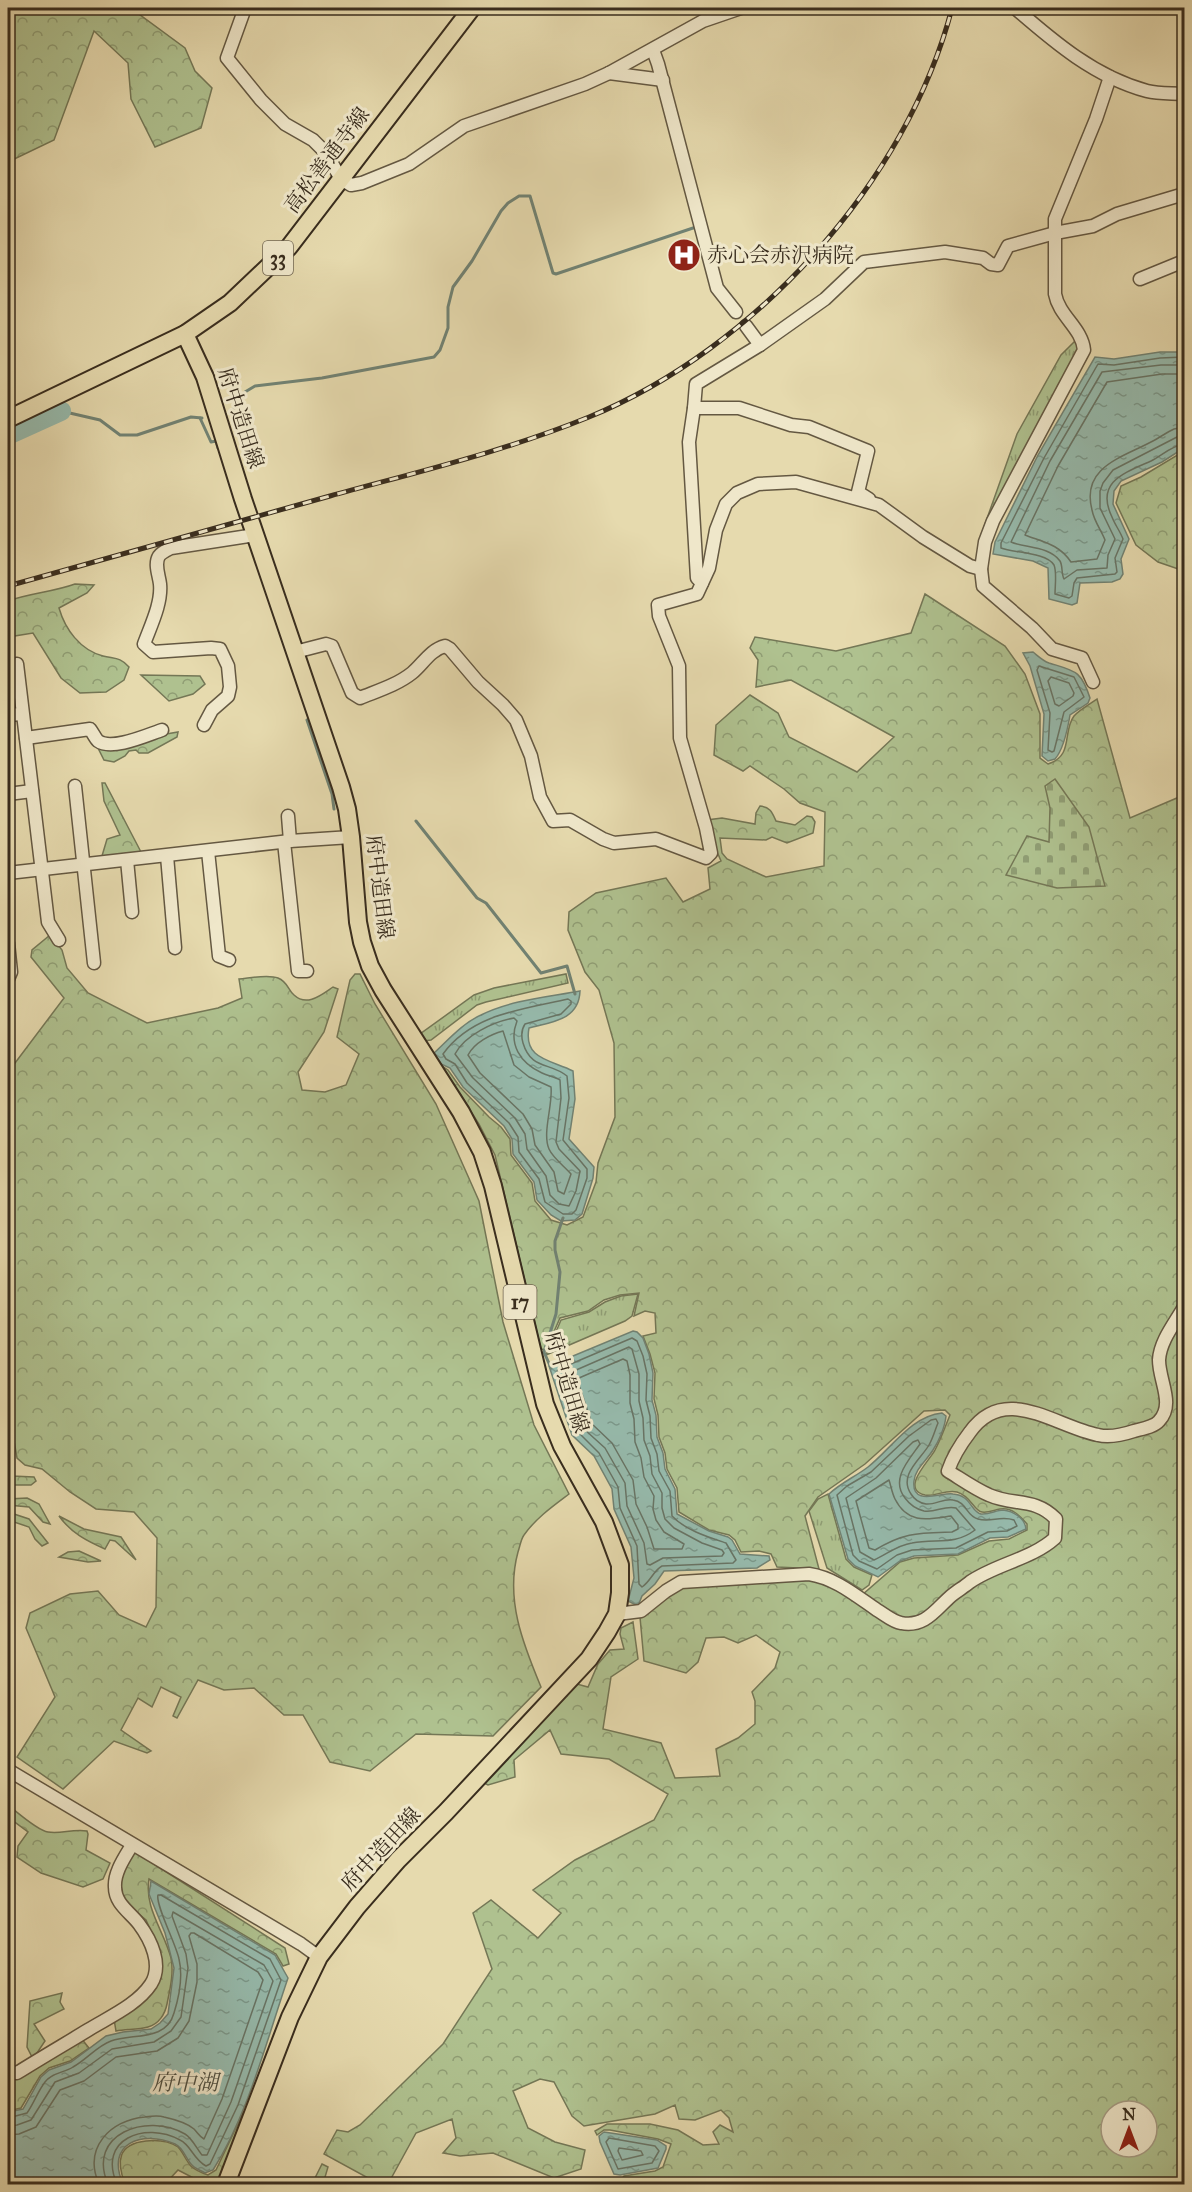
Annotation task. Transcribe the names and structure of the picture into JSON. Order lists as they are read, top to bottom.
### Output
{
  "streets": {
    "main road": [
      "高松善通寺線",
      "33",
      "府中造田線",
      "17"
    ]
  },
  "crossings": [
    ["高松善通寺線", "府中造田線"]
  ],
  "water": ["府中湖"],
  "places": {
    "hospital": ["赤心会赤沢病院"]
  },
  "north": "top"
}
